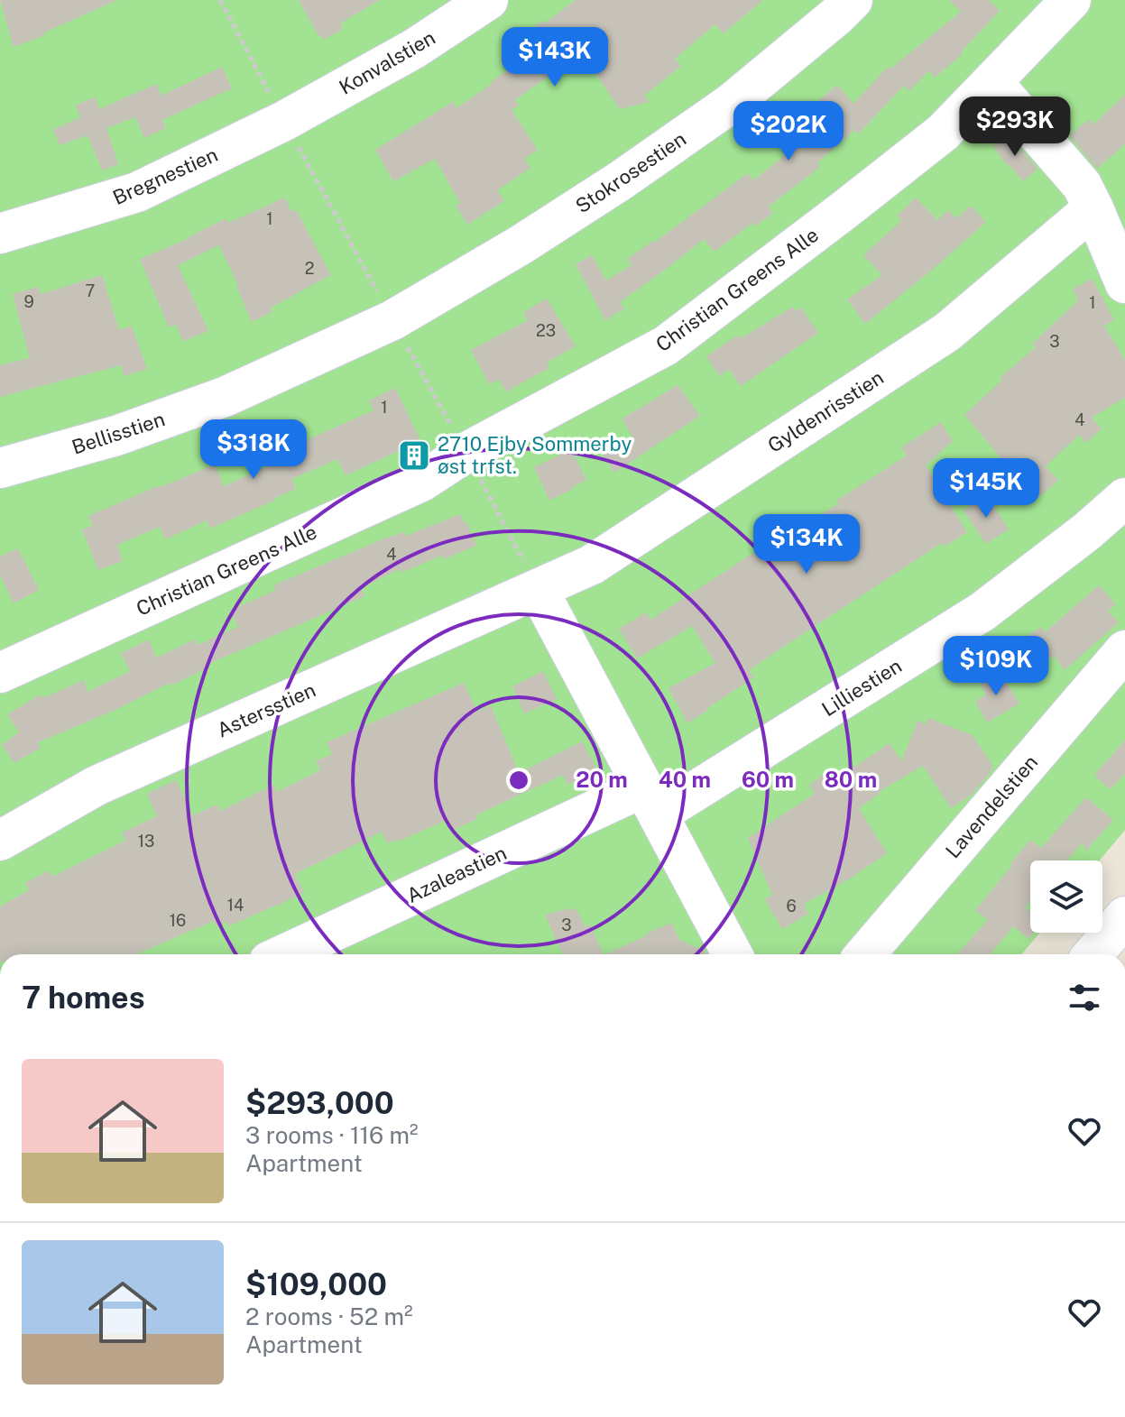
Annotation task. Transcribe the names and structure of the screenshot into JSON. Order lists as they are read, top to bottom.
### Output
{
  "streets": {
    "street": [
      "Konvalstien",
      "Stokrosestien",
      "Bregnestien",
      "Christian Greens Alle",
      "Gyldenrisstien",
      "Bellisstien",
      "Lilliestien",
      "Astersstien",
      "Lavendelstien",
      "Azaleastien"
    ]
  },
  "crossings": [
    ["Konvalstien", "Bregnestien"],
    ["Stokrosestien", "Bellisstien"],
    ["Gyldenrisstien", "Astersstien"],
    ["Lilliestien", "Azaleastien"]
  ],
  "places": {
    "building": ["2710 Ejby Sommerby øst trfst."]
  },
  "house_numbers": [
    "1",
    "2",
    "7",
    "9",
    "1",
    "23",
    "3",
    "1",
    "4",
    "4",
    "13",
    "14",
    "6",
    "16",
    "3"
  ],
  "page": {
    "price": [
      "$143K",
      "$293K",
      "$202K",
      "$318K",
      "$145K",
      "$134K",
      "$109K"
    ],
    "heading": "7 homes",
    "list": [
      {
        "name": "$293,000",
        "note": "3 rooms · 116 m² · Apartment"
      },
      {
        "name": "$109,000",
        "note": "2 rooms · 52 m² · Apartment"
      }
    ]
  },
  "rings": [
    "20 m",
    "40 m",
    "60 m",
    "80 m"
  ]
}
